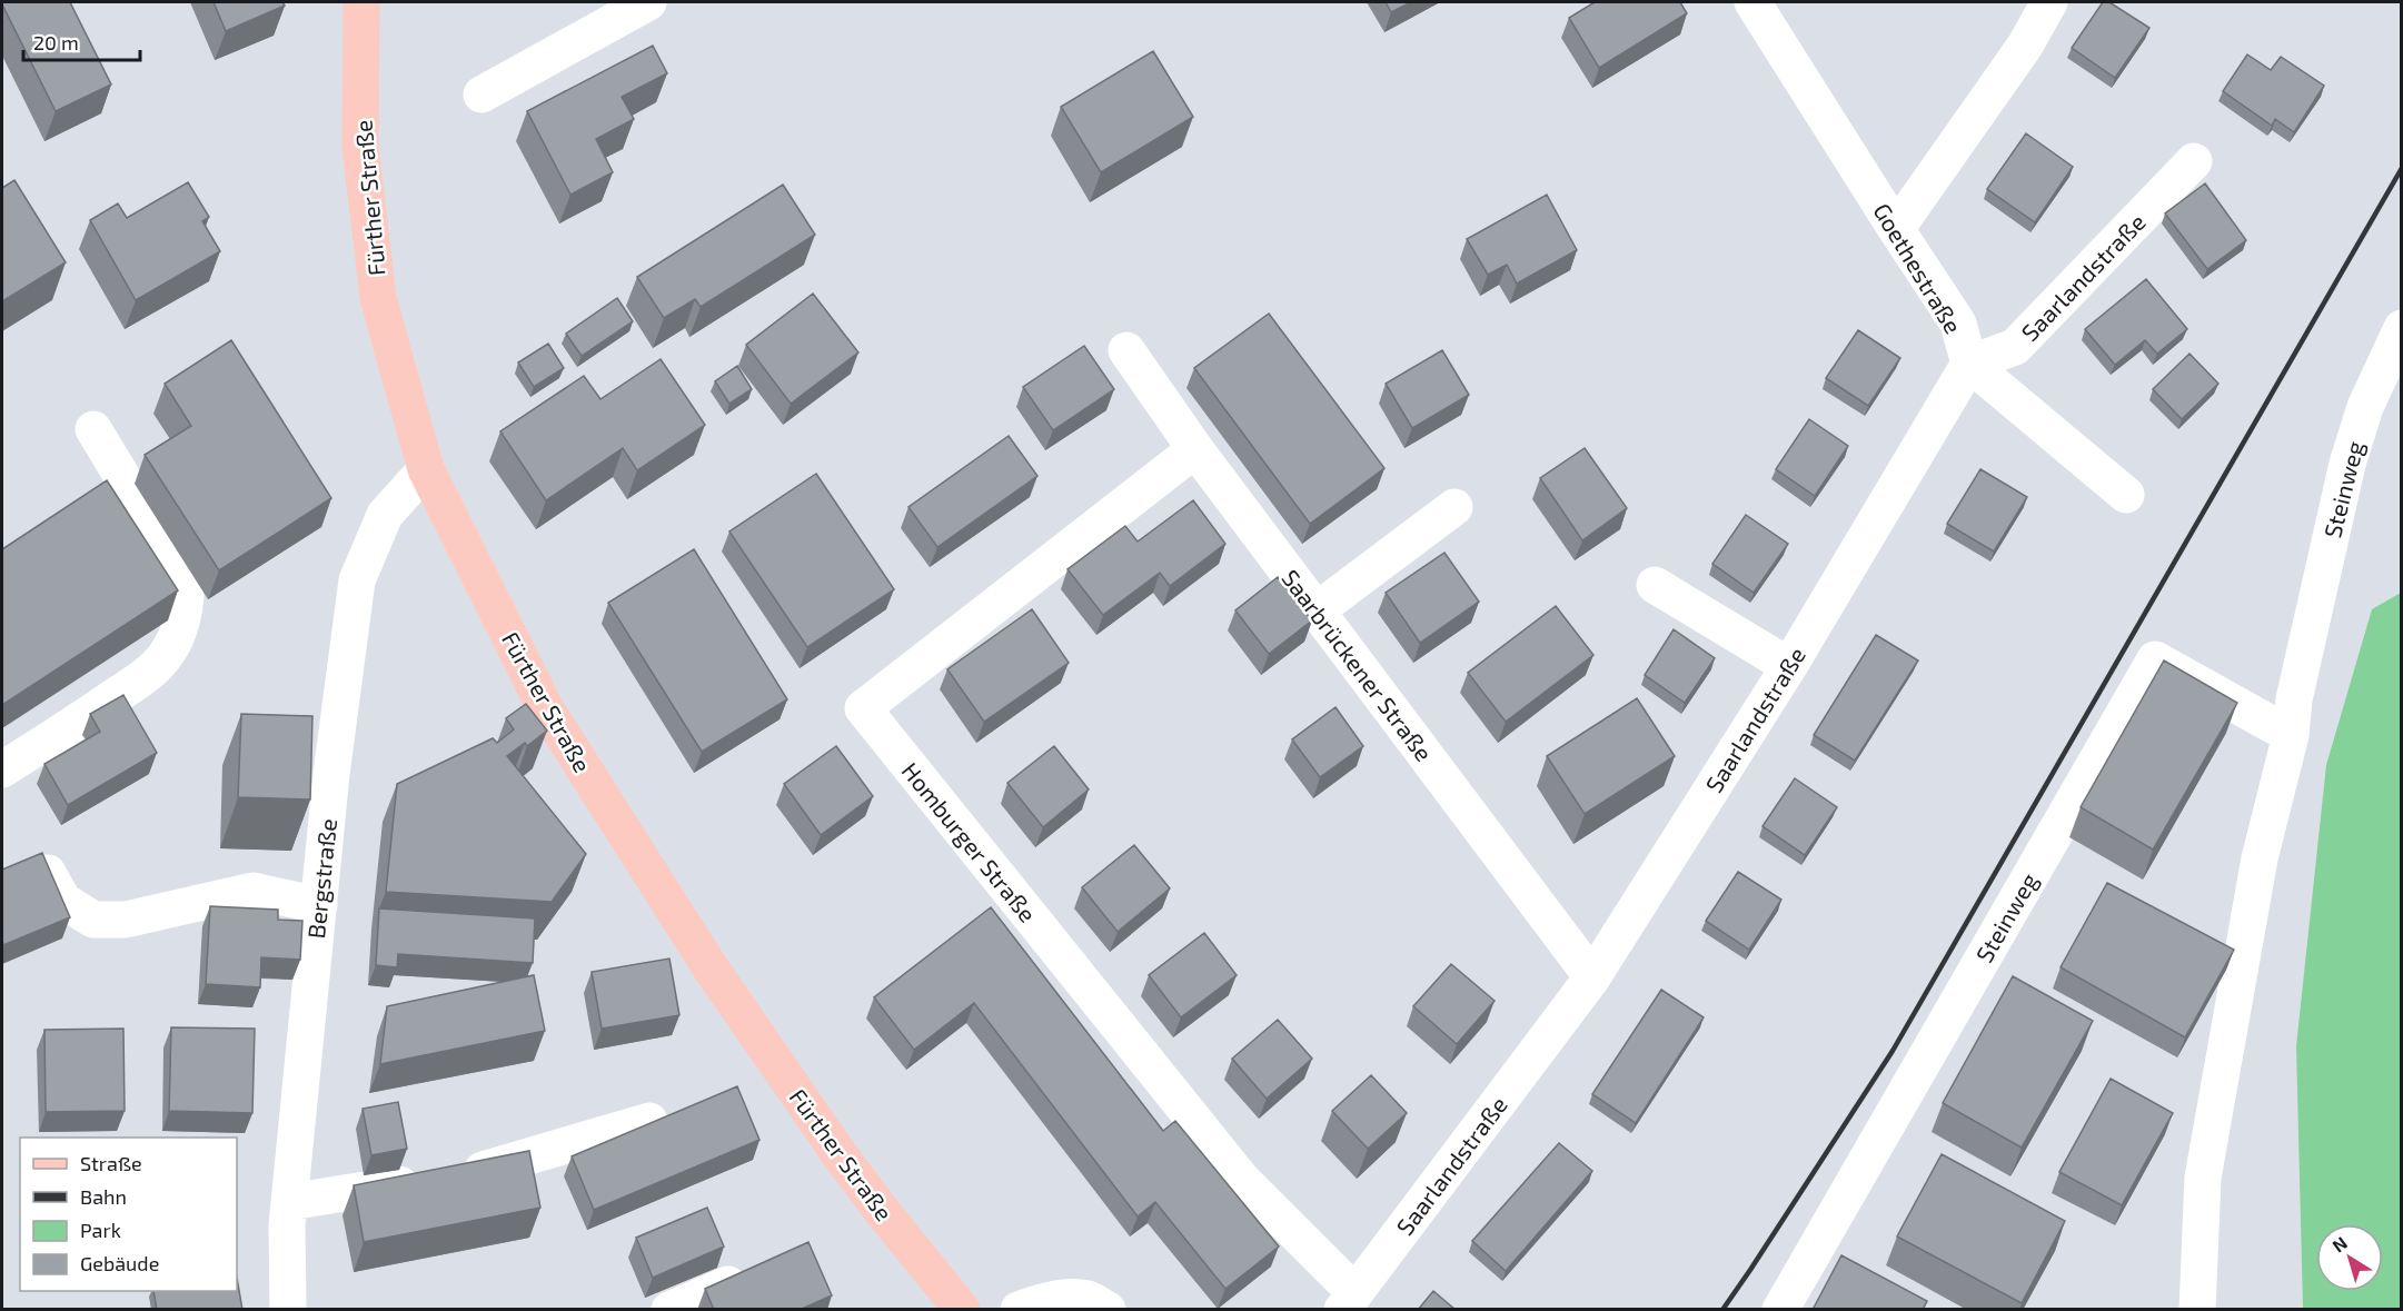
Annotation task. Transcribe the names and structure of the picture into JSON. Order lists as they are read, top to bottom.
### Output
{
  "streets": {
    "main road": ["Fürther Straße"],
    "street": [
      "Goethestraße",
      "Saarlandstraße",
      "Steinweg",
      "Saarbrückener Straße",
      "Homburger Straße",
      "Bergstraße"
    ]
  },
  "crossings": [
    ["Fürther Straße", "Bergstraße"],
    ["Goethestraße", "Saarlandstraße"],
    ["Saarlandstraße", "Saarbrückener Straße"],
    ["Saarlandstraße", "Homburger Straße"],
    ["Saarbrückener Straße", "Homburger Straße"]
  ],
  "legend": [
    "Straße",
    "Bahn",
    "Park",
    "Gebäude"
  ],
  "scale_bar": "20 m",
  "north": "top left"
}
